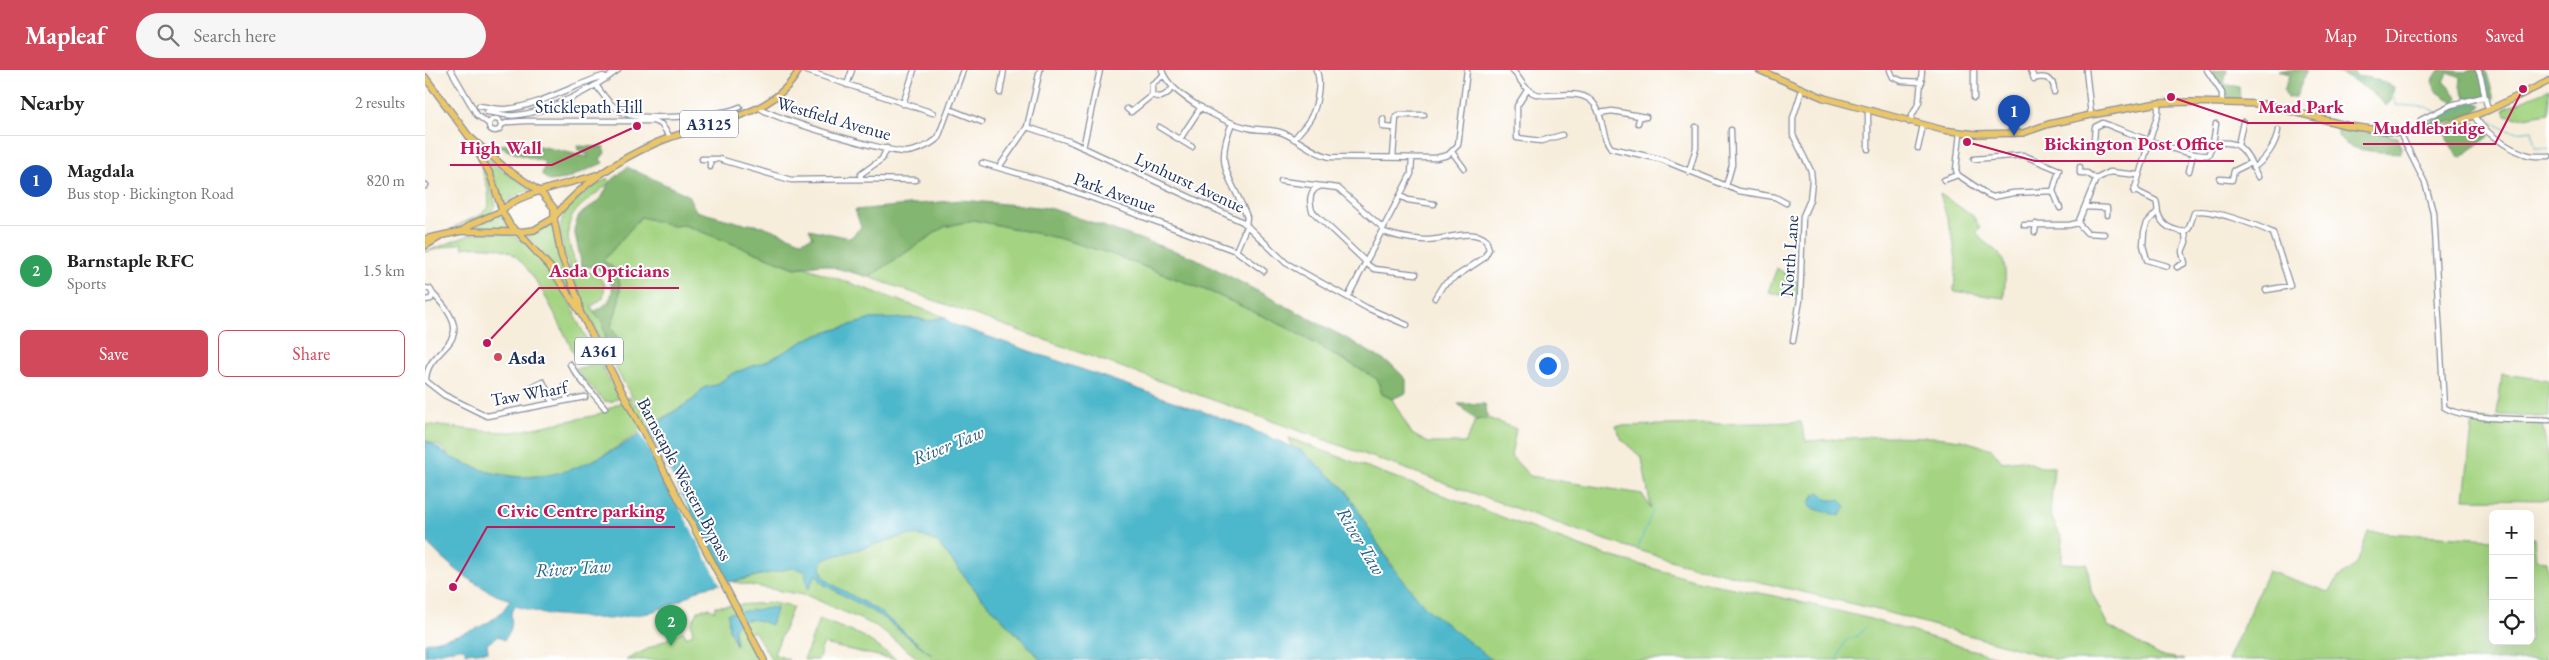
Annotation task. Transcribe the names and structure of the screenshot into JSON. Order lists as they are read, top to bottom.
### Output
{
  "streets": {
    "main road": ["A3125", "A361", "Barnstaple Western Bypass"],
    "street": [
      "Sticklepath Hill",
      "Westfield Avenue",
      "Lynhurst Avenue",
      "Park Avenue",
      "North Lane",
      "Taw Wharf"
    ]
  },
  "crossings": [
    ["Sticklepath Hill", "A3125"],
    ["Westfield Avenue", "A3125"],
    ["A3125", "Barnstaple Western Bypass"]
  ],
  "water": ["River Taw"],
  "places": [
    "Muddlebridge",
    "Mead Park",
    "High Wall",
    "Bickington Post Office",
    "Asda Opticians",
    "Asda",
    "Civic Centre parking"
  ],
  "page": {
    "header": "Mapleaf",
    "search": "Search here",
    "nav": ["Map", "Directions", "Saved"],
    "heading": ["Nearby", "2 results"],
    "pins": ["1", "2"],
    "list": [
      {
        "mark": "1",
        "name": "Magdala",
        "note": "Bus stop · Bickington Road",
        "value": "820 m"
      },
      {
        "mark": "2",
        "name": "Barnstaple RFC",
        "note": "Sports",
        "value": "1.5 km"
      }
    ],
    "buttons": ["Save", "Share"],
    "map_buttons": ["+", "−"]
  }
}
